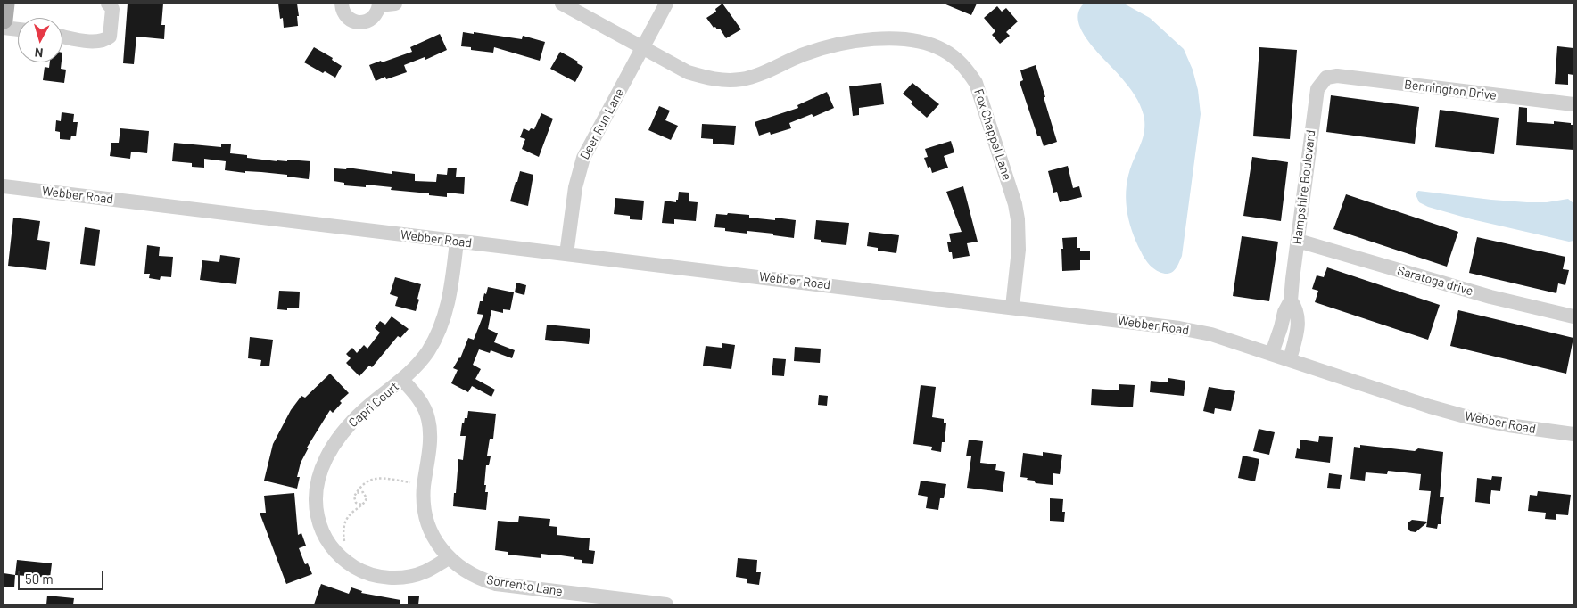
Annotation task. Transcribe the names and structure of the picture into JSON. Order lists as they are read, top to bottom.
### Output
{
  "streets": {
    "street": [
      "Bennington Drive",
      "Deer Run Lane",
      "Fox Chappel Lane",
      "Hampshire Boulevard",
      "Webber Road",
      "Saratoga drive",
      "Capri Court",
      "Sorrento Lane"
    ]
  },
  "crossings": [
    ["Bennington Drive", "Hampshire Boulevard"],
    ["Deer Run Lane", "Fox Chappel Lane"],
    ["Deer Run Lane", "Webber Road"],
    ["Fox Chappel Lane", "Webber Road"],
    ["Hampshire Boulevard", "Webber Road"],
    ["Hampshire Boulevard", "Saratoga drive"],
    ["Webber Road", "Capri Court"],
    ["Capri Court", "Sorrento Lane"]
  ],
  "scale_bar": "50 m",
  "north": "bottom"
}
